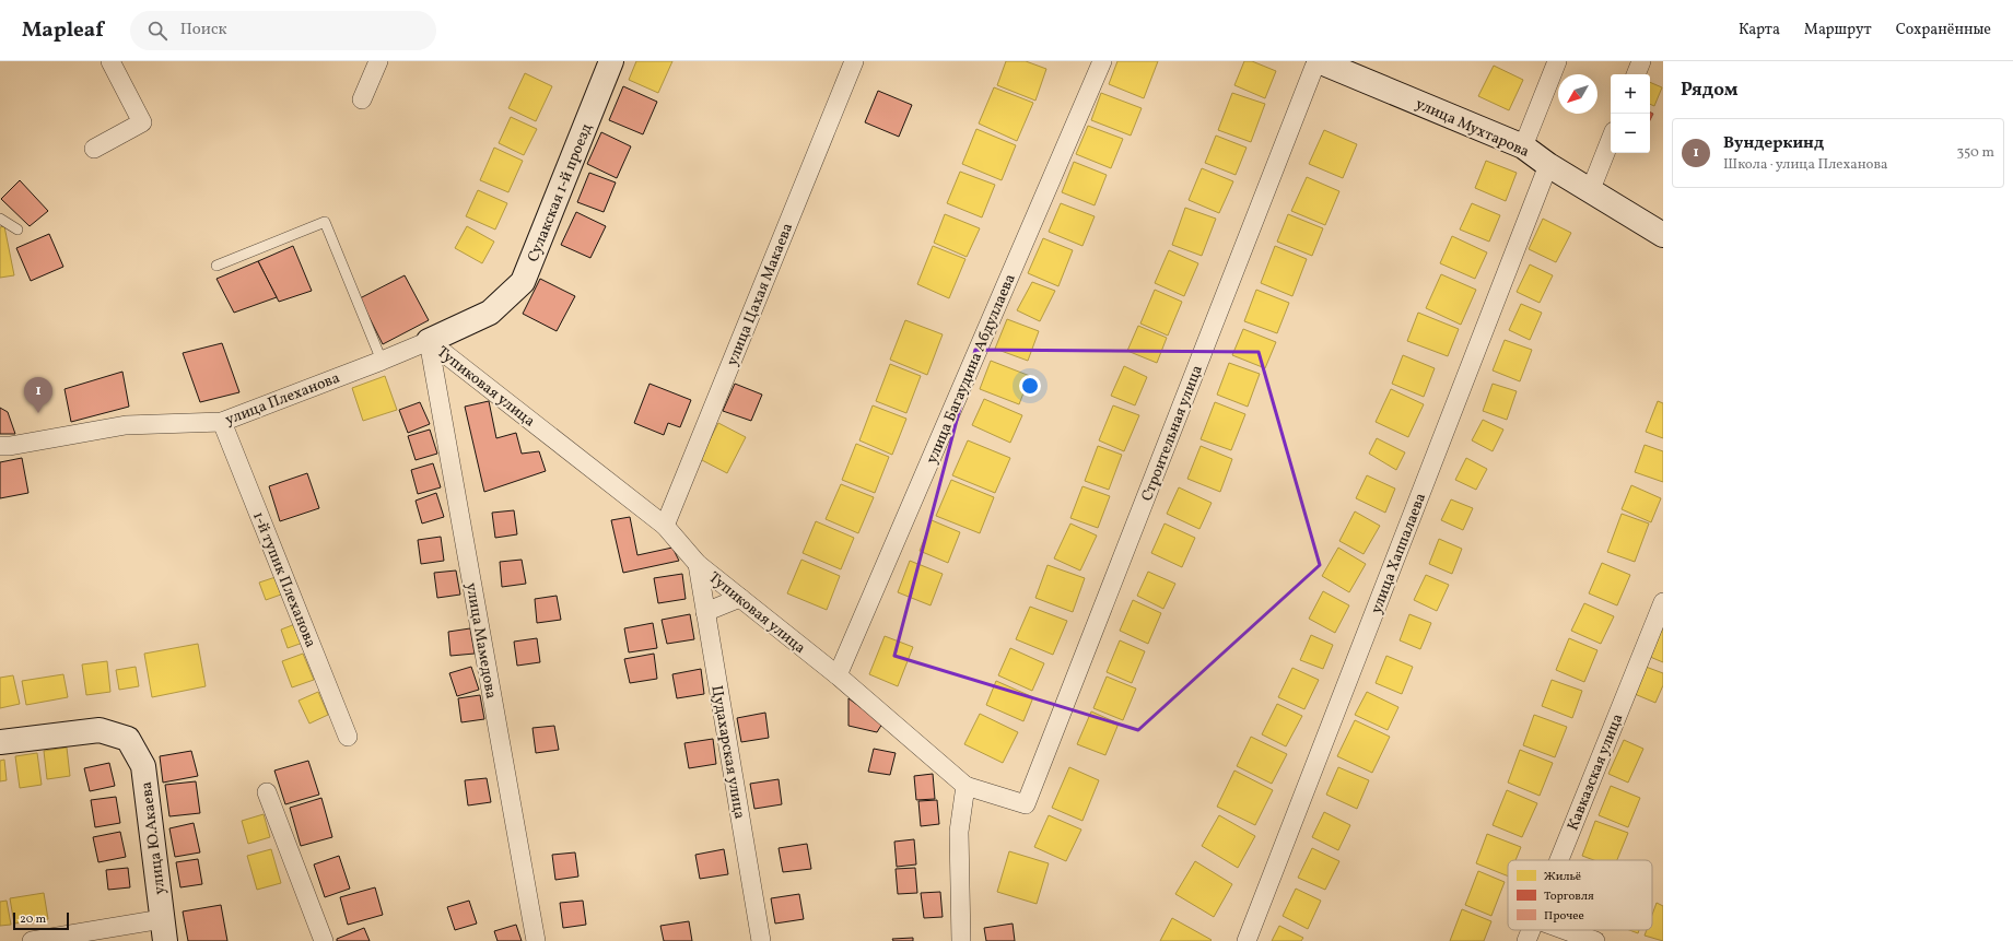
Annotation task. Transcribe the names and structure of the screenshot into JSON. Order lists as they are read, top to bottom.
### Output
{
  "streets": {
    "street": [
      "улица Мухтарова",
      "Сулакская 1-й проезд",
      "улица Цахая Макаева",
      "улица Багаудина Абдуллаева",
      "Тупиковая улица",
      "улица Плеханова",
      "Строительная улица",
      "улица Хаппалаева",
      "1-й тупик Плеханова",
      "улица Мамедова",
      "Цудахарская улица",
      "Кавказская улица",
      "улица Ю.Акаева"
    ]
  },
  "crossings": [
    ["улица Мухтарова", "Строительная улица"],
    ["улица Мухтарова", "улица Хаппалаева"],
    ["Сулакская 1-й проезд", "Тупиковая улица"],
    ["Сулакская 1-й проезд", "улица Плеханова"],
    ["Сулакская 1-й проезд", "улица Мамедова"],
    ["улица Цахая Макаева", "Тупиковая улица"],
    ["улица Багаудина Абдуллаева", "Тупиковая улица"],
    ["Тупиковая улица", "улица Плеханова"],
    ["Тупиковая улица", "Строительная улица"],
    ["Тупиковая улица", "улица Мамедова"],
    ["Тупиковая улица", "Цудахарская улица"],
    ["улица Плеханова", "1-й тупик Плеханова"],
    ["улица Плеханова", "улица Мамедова"]
  ],
  "legend": ["Жильё", "Торговля", "Прочее"],
  "scale_bar": "20 m",
  "north": "bottom left",
  "page": {
    "header": "Mapleaf",
    "search": "Поиск",
    "nav": ["Карта", "Маршрут", "Сохранённые"],
    "heading": "Рядом",
    "map_buttons": ["+", "−"],
    "list": [
      {
        "mark": "1",
        "name": "Вундеркинд",
        "note": "Школа · улица Плеханова",
        "value": "350 m"
      }
    ],
    "pins": "1",
    "scale": "20 m"
  }
}
